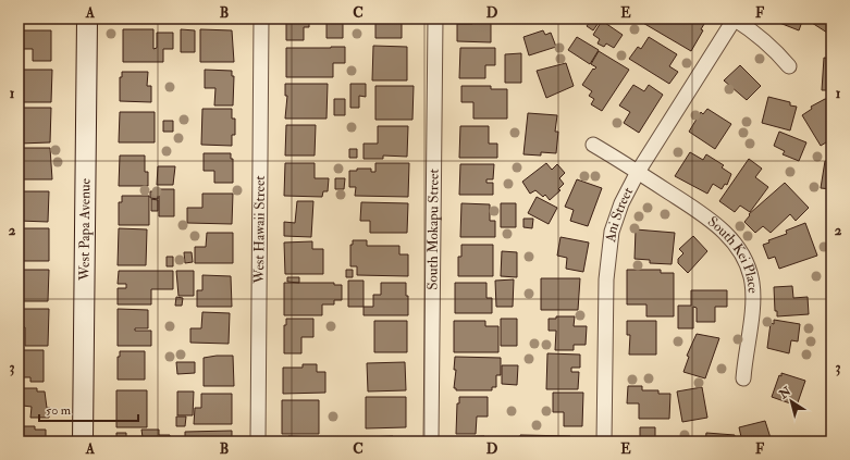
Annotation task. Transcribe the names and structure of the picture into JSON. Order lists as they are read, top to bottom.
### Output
{
  "streets": {
    "street": [
      "Ani Street",
      "West Papa Avenue",
      "West Hawaii Street",
      "South Mokapu Street",
      "South Kei Place"
    ]
  },
  "crossings": [
    ["Ani Street", "South Kei Place"]
  ],
  "scale_bar": "50 m",
  "north": "top left",
  "grid": {
    "columns": [
      "A",
      "B",
      "C",
      "D",
      "E",
      "F"
    ],
    "rows": ["1", "2", "3"]
  }
}
